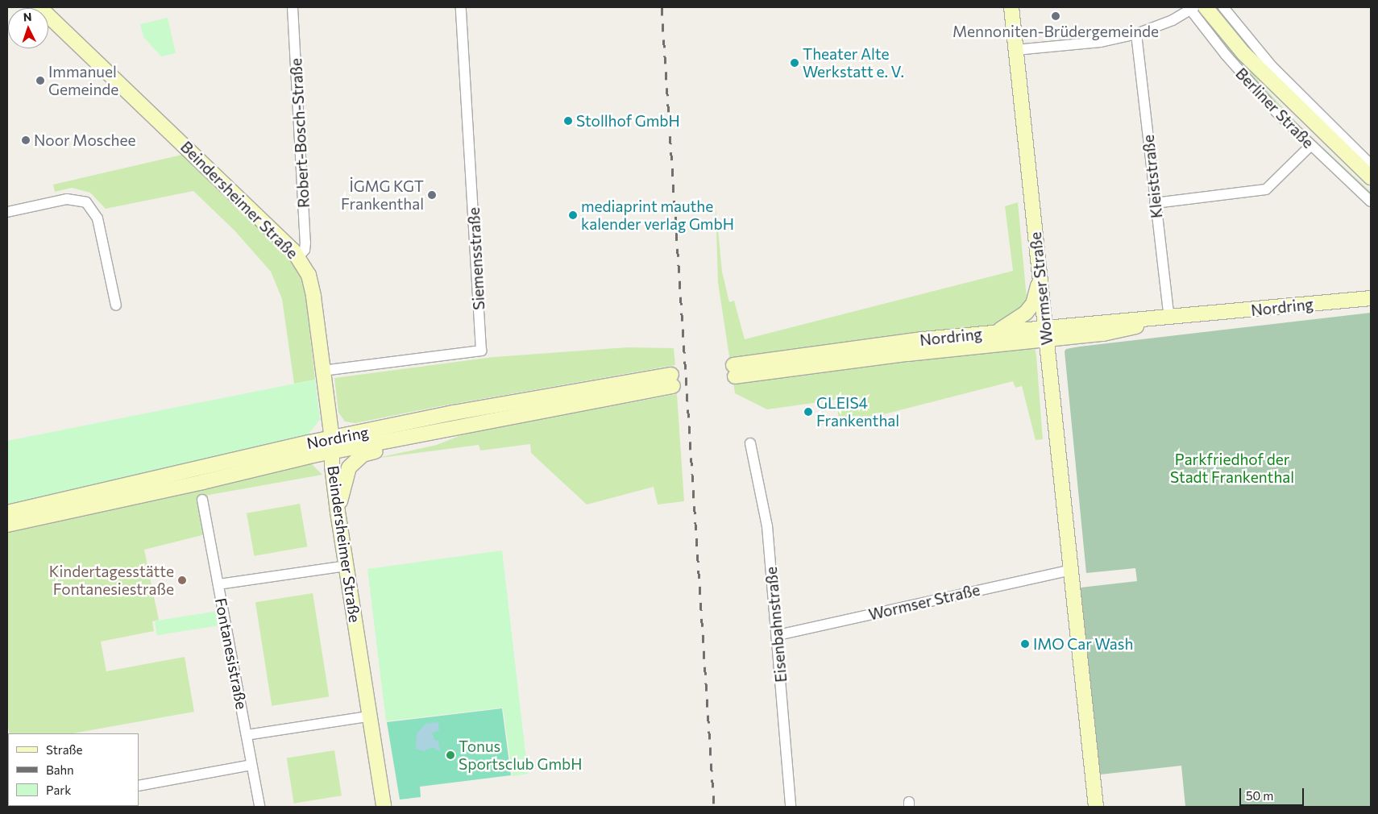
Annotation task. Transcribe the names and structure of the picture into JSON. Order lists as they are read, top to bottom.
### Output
{
  "streets": {
    "main road": [
      "Berliner Straße",
      "Beindersheimer Straße",
      "Wormser Straße",
      "Nordring"
    ],
    "street": [
      "Robert-Bosch-Straße",
      "Kleiststraße",
      "Siemensstraße",
      "Eisenbahnstraße",
      "Fontanesistraße"
    ]
  },
  "crossings": [
    ["Robert-Bosch-Straße", "Beindersheimer Straße"],
    ["Kleiststraße", "Nordring"],
    ["Beindersheimer Straße", "Siemensstraße"],
    ["Beindersheimer Straße", "Nordring"],
    ["Wormser Straße", "Nordring"],
    ["Wormser Straße", "Eisenbahnstraße"]
  ],
  "parks": ["Parkfriedhof der Stadt Frankenthal"],
  "places": [
    "Mennoniten-Brüdergemeinde",
    "Theater Alte Werkstatt e. V.",
    "Immanuel Gemeinde",
    "Stollhof GmbH",
    "Noor Moschee",
    "İGMG KGT Frankenthal",
    "mediaprint mauthe kalender verlag GmbH",
    "GLEIS4 Frankenthal",
    "Kindertagesstätte Fontanesiestraße",
    "IMO Car Wash",
    "Tonus Sportsclub GmbH"
  ],
  "legend": ["Straße", "Bahn", "Park"],
  "scale_bar": "50 m",
  "north": "top"
}
